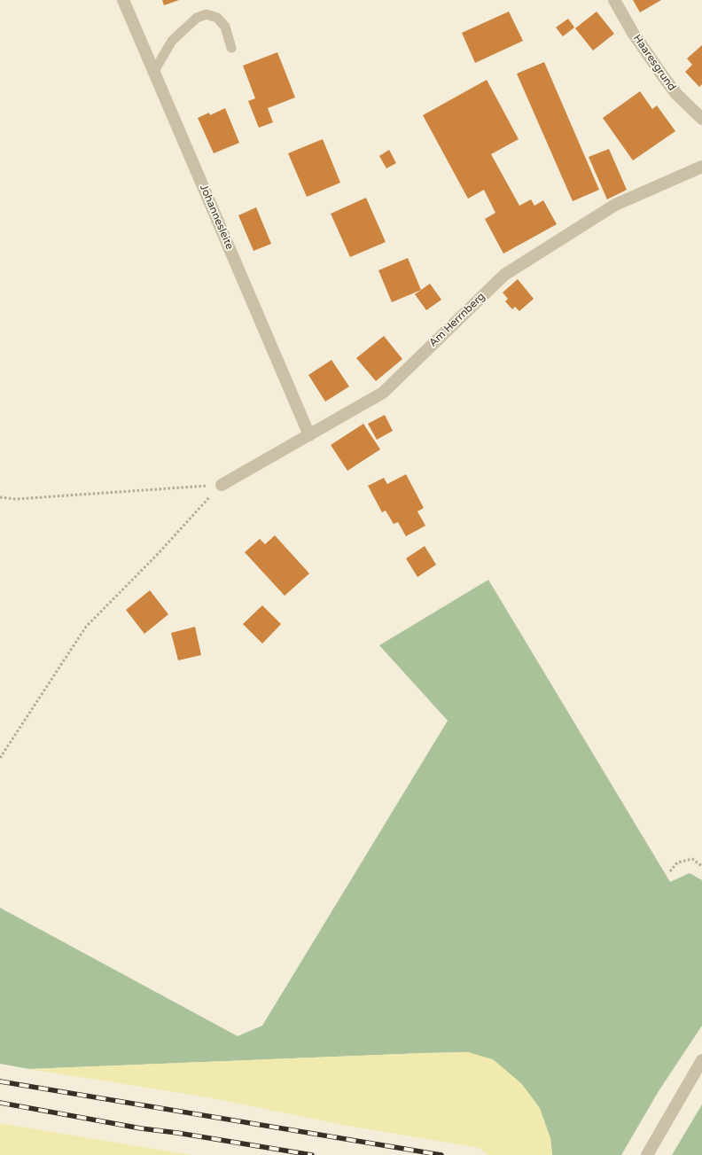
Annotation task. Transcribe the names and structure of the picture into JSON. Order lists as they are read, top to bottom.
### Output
{
  "streets": {
    "street": ["Haaresgrund", "Johannesleite", "Am Herrnberg"]
  },
  "crossings": [
    ["Johannesleite", "Am Herrnberg"]
  ]
}
